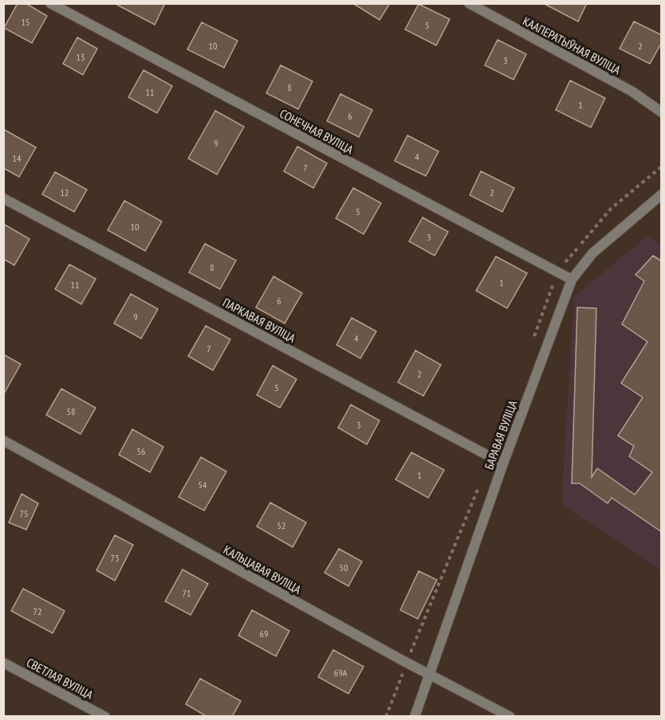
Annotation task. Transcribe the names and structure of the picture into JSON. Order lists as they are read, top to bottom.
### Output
{
  "streets": {
    "street": [
      "КААПЕРАТЫЎНАЯ ВУЛІЦА",
      "СОНЕЧНАЯ ВУЛІЦА",
      "ПАРКАВАЯ ВУЛІЦА",
      "БАРАВАЯ ВУЛІЦА",
      "КАЛЬЦАВАЯ ВУЛІЦА",
      "СВЕТЛАЯ ВУЛІЦА"
    ]
  },
  "crossings": [
    ["СОНЕЧНАЯ ВУЛІЦА", "БАРАВАЯ ВУЛІЦА"],
    ["ПАРКАВАЯ ВУЛІЦА", "БАРАВАЯ ВУЛІЦА"],
    ["БАРАВАЯ ВУЛІЦА", "КАЛЬЦАВАЯ ВУЛІЦА"]
  ],
  "house_numbers": [
    "15",
    "5",
    "10",
    "2",
    "13",
    "3",
    "8",
    "11",
    "1",
    "6",
    "9",
    "4",
    "14",
    "7",
    "12",
    "2",
    "5",
    "10",
    "3",
    "8",
    "1",
    "11",
    "6",
    "9",
    "4",
    "7",
    "2",
    "5",
    "58",
    "3",
    "56",
    "1",
    "54",
    "75",
    "52",
    "73",
    "50",
    "71",
    "72",
    "69",
    "69А"
  ]
}
